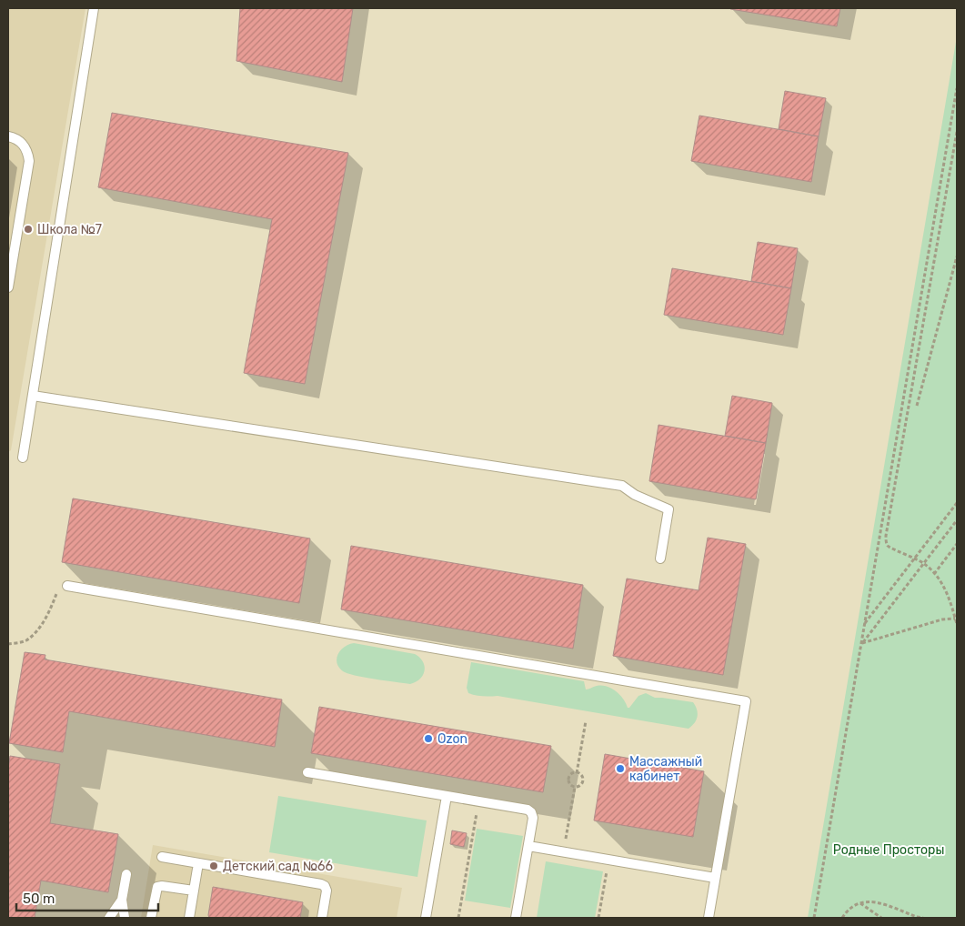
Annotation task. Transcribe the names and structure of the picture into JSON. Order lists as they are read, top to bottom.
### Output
{
  "parks": ["Родные Просторы"],
  "places": [
    "Школа №7",
    "Ozon",
    "Массажный кабинет",
    "Детский сад №66"
  ],
  "scale_bar": "50 m"
}
